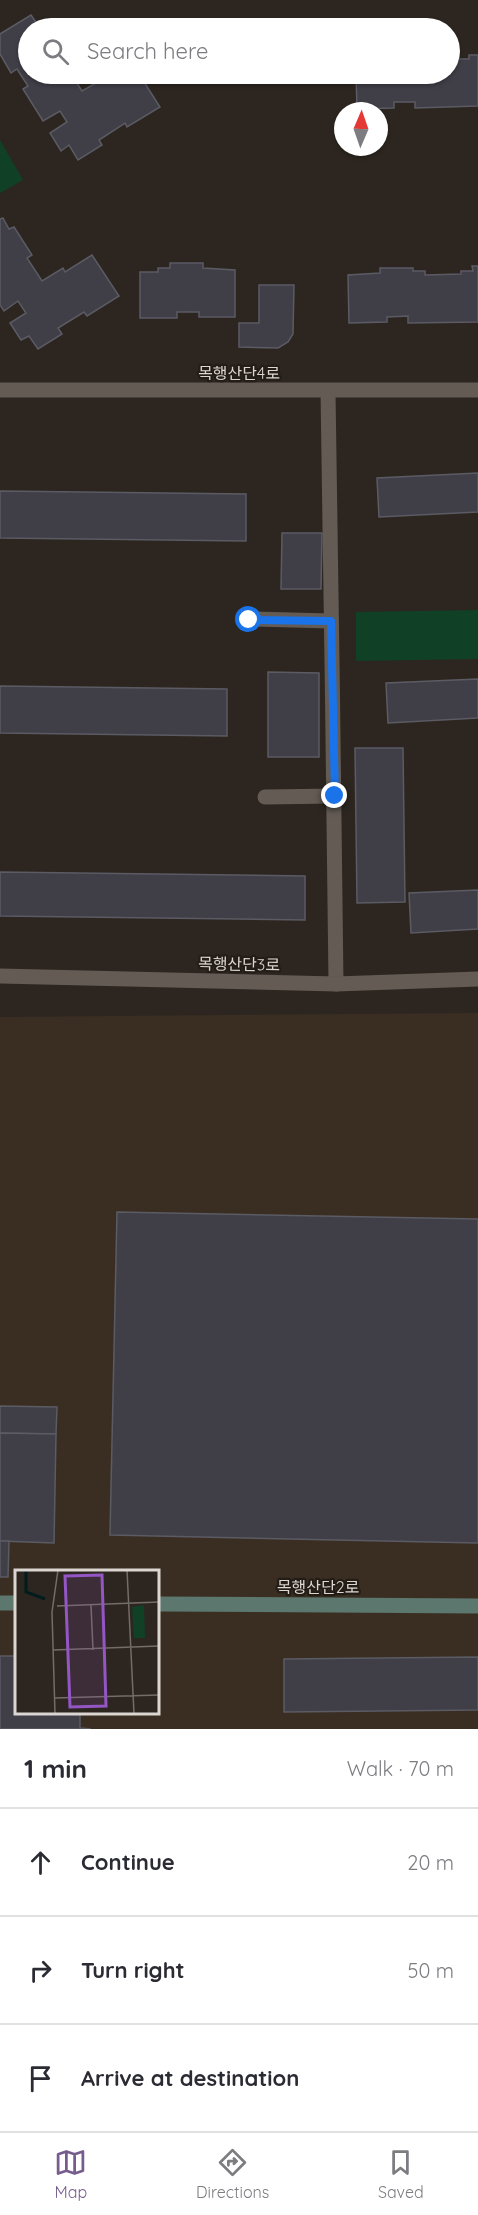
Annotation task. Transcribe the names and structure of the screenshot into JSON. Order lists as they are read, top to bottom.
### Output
{
  "streets": {
    "street": ["목행산단4로", "목행산단3로", "목행산단2로"]
  },
  "north": "top",
  "page": {
    "search": "Search here",
    "heading": ["1 min", "Walk · 70 m"],
    "list": [
      ["Continue", "20 m"],
      ["Turn right", "50 m"],
      "Arrive at destination"
    ],
    "nav": ["Map", "Directions", "Saved"]
  }
}
